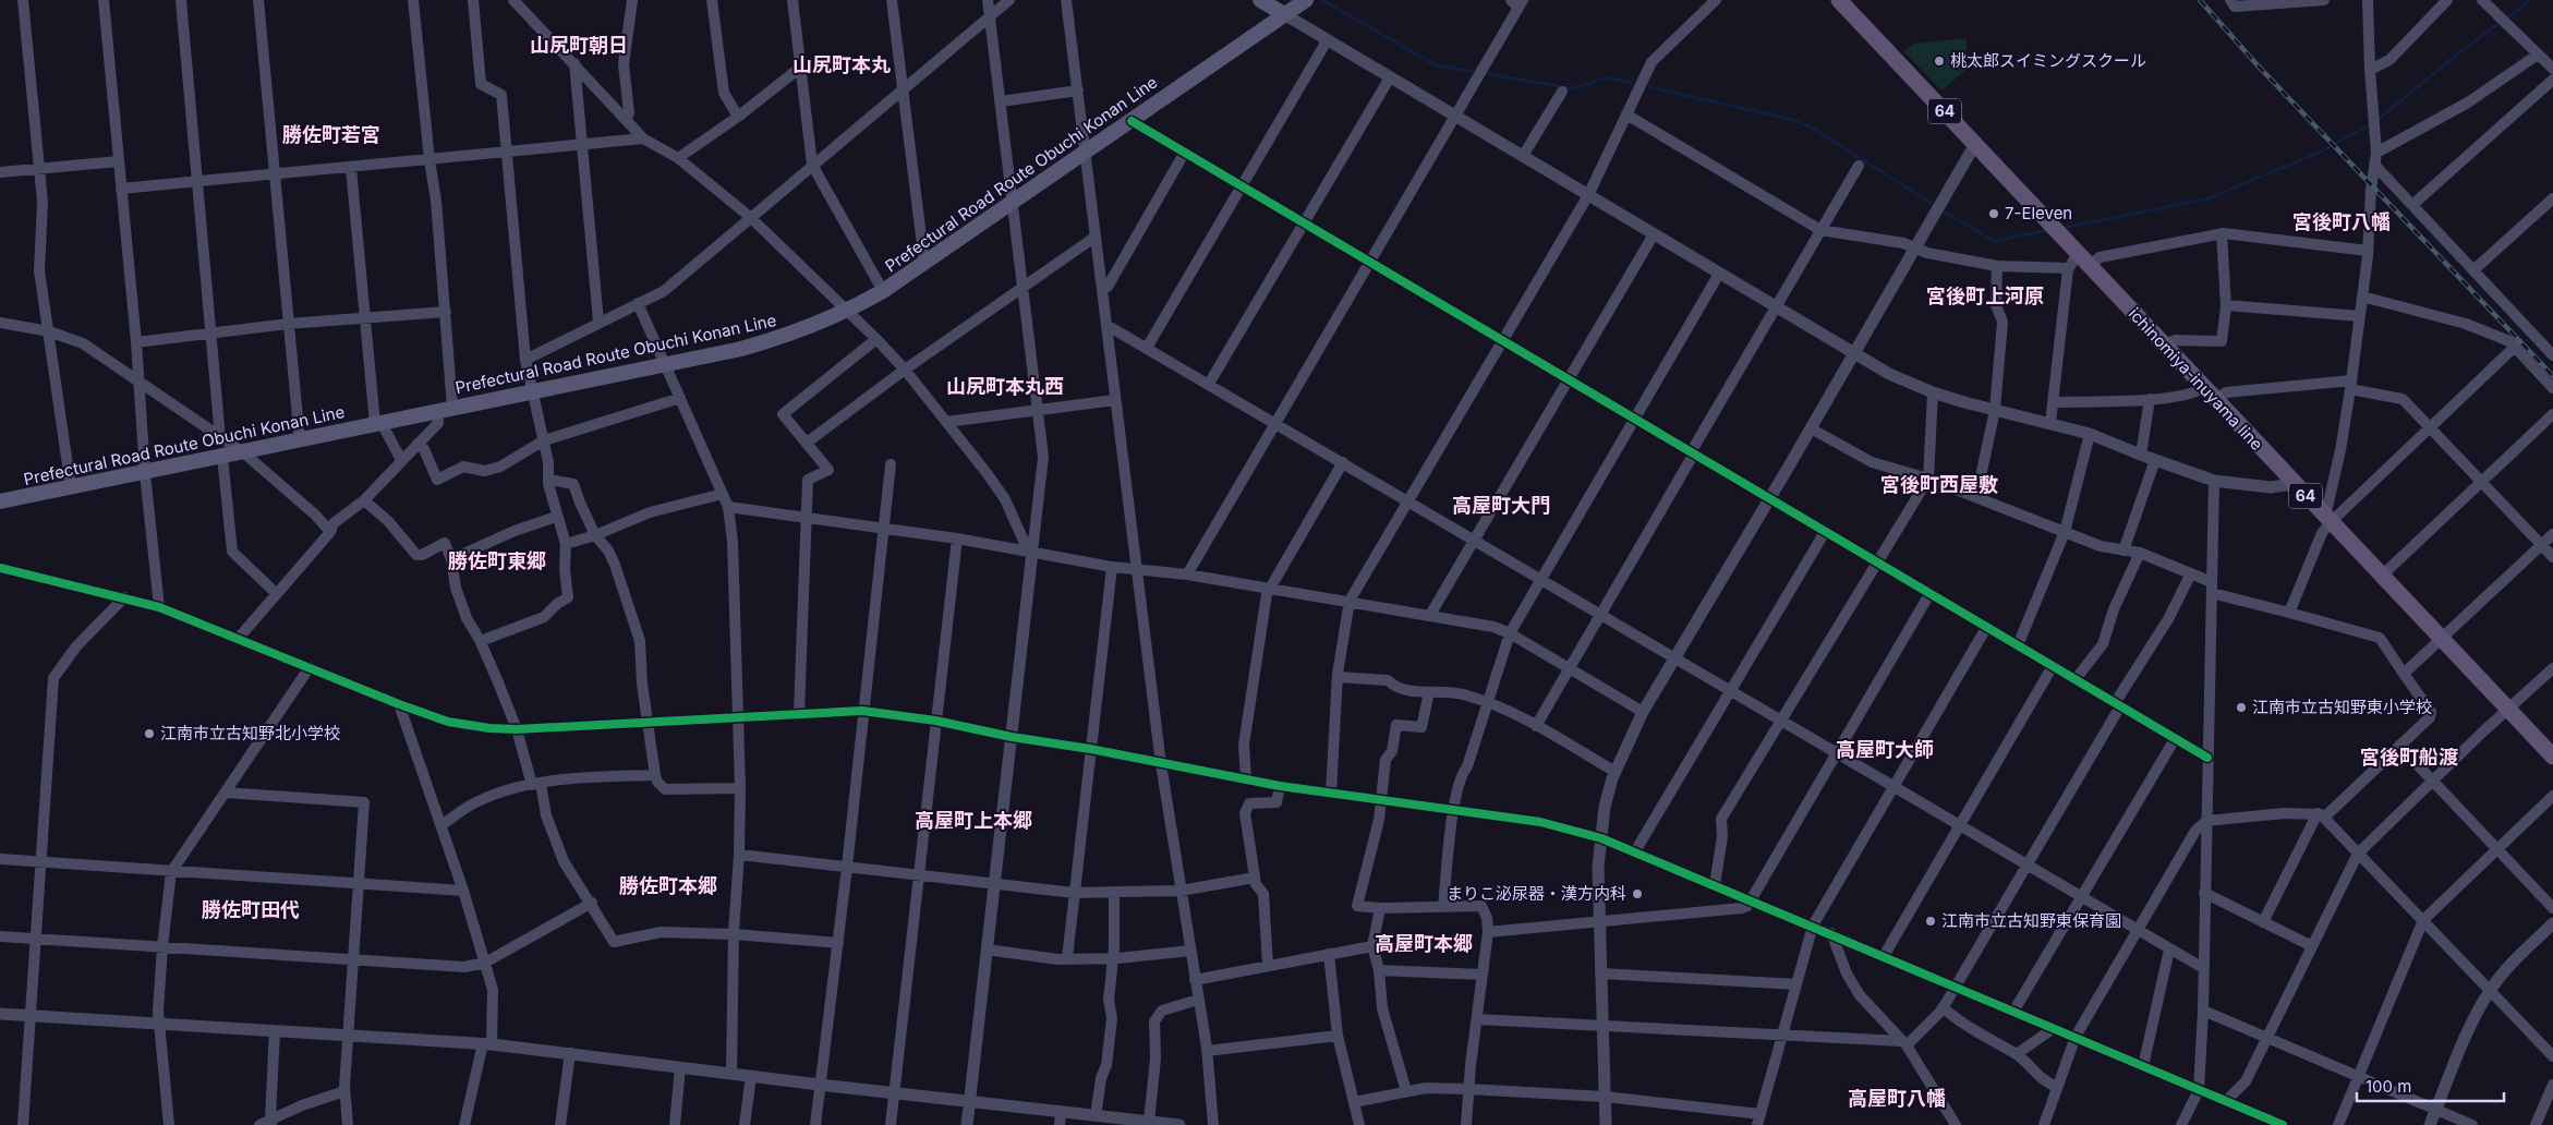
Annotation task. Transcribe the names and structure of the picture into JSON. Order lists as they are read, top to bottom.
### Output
{
  "streets": {
    "main road": ["64", "Prefectural Road Route Obuchi Konan Line", "ichinomiya-inuyama line"]
  },
  "districts": [
    "山尻町朝日",
    "山尻町本丸",
    "勝佐町若宮",
    "宮後町八幡",
    "宮後町上河原",
    "山尻町本丸西",
    "宮後町西屋敷",
    "高屋町大門",
    "勝佐町東郷",
    "高屋町大師",
    "宮後町船渡",
    "高屋町上本郷",
    "勝佐町本郷",
    "勝佐町田代",
    "高屋町本郷",
    "高屋町八幡"
  ],
  "places": [
    "桃太郎スイミングスクール",
    "7-Eleven",
    "江南市立古知野東小学校",
    "江南市立古知野北小学校",
    "まりこ泌尿器・漢方内科",
    "江南市立古知野東保育園"
  ],
  "scale_bar": "100 m"
}
